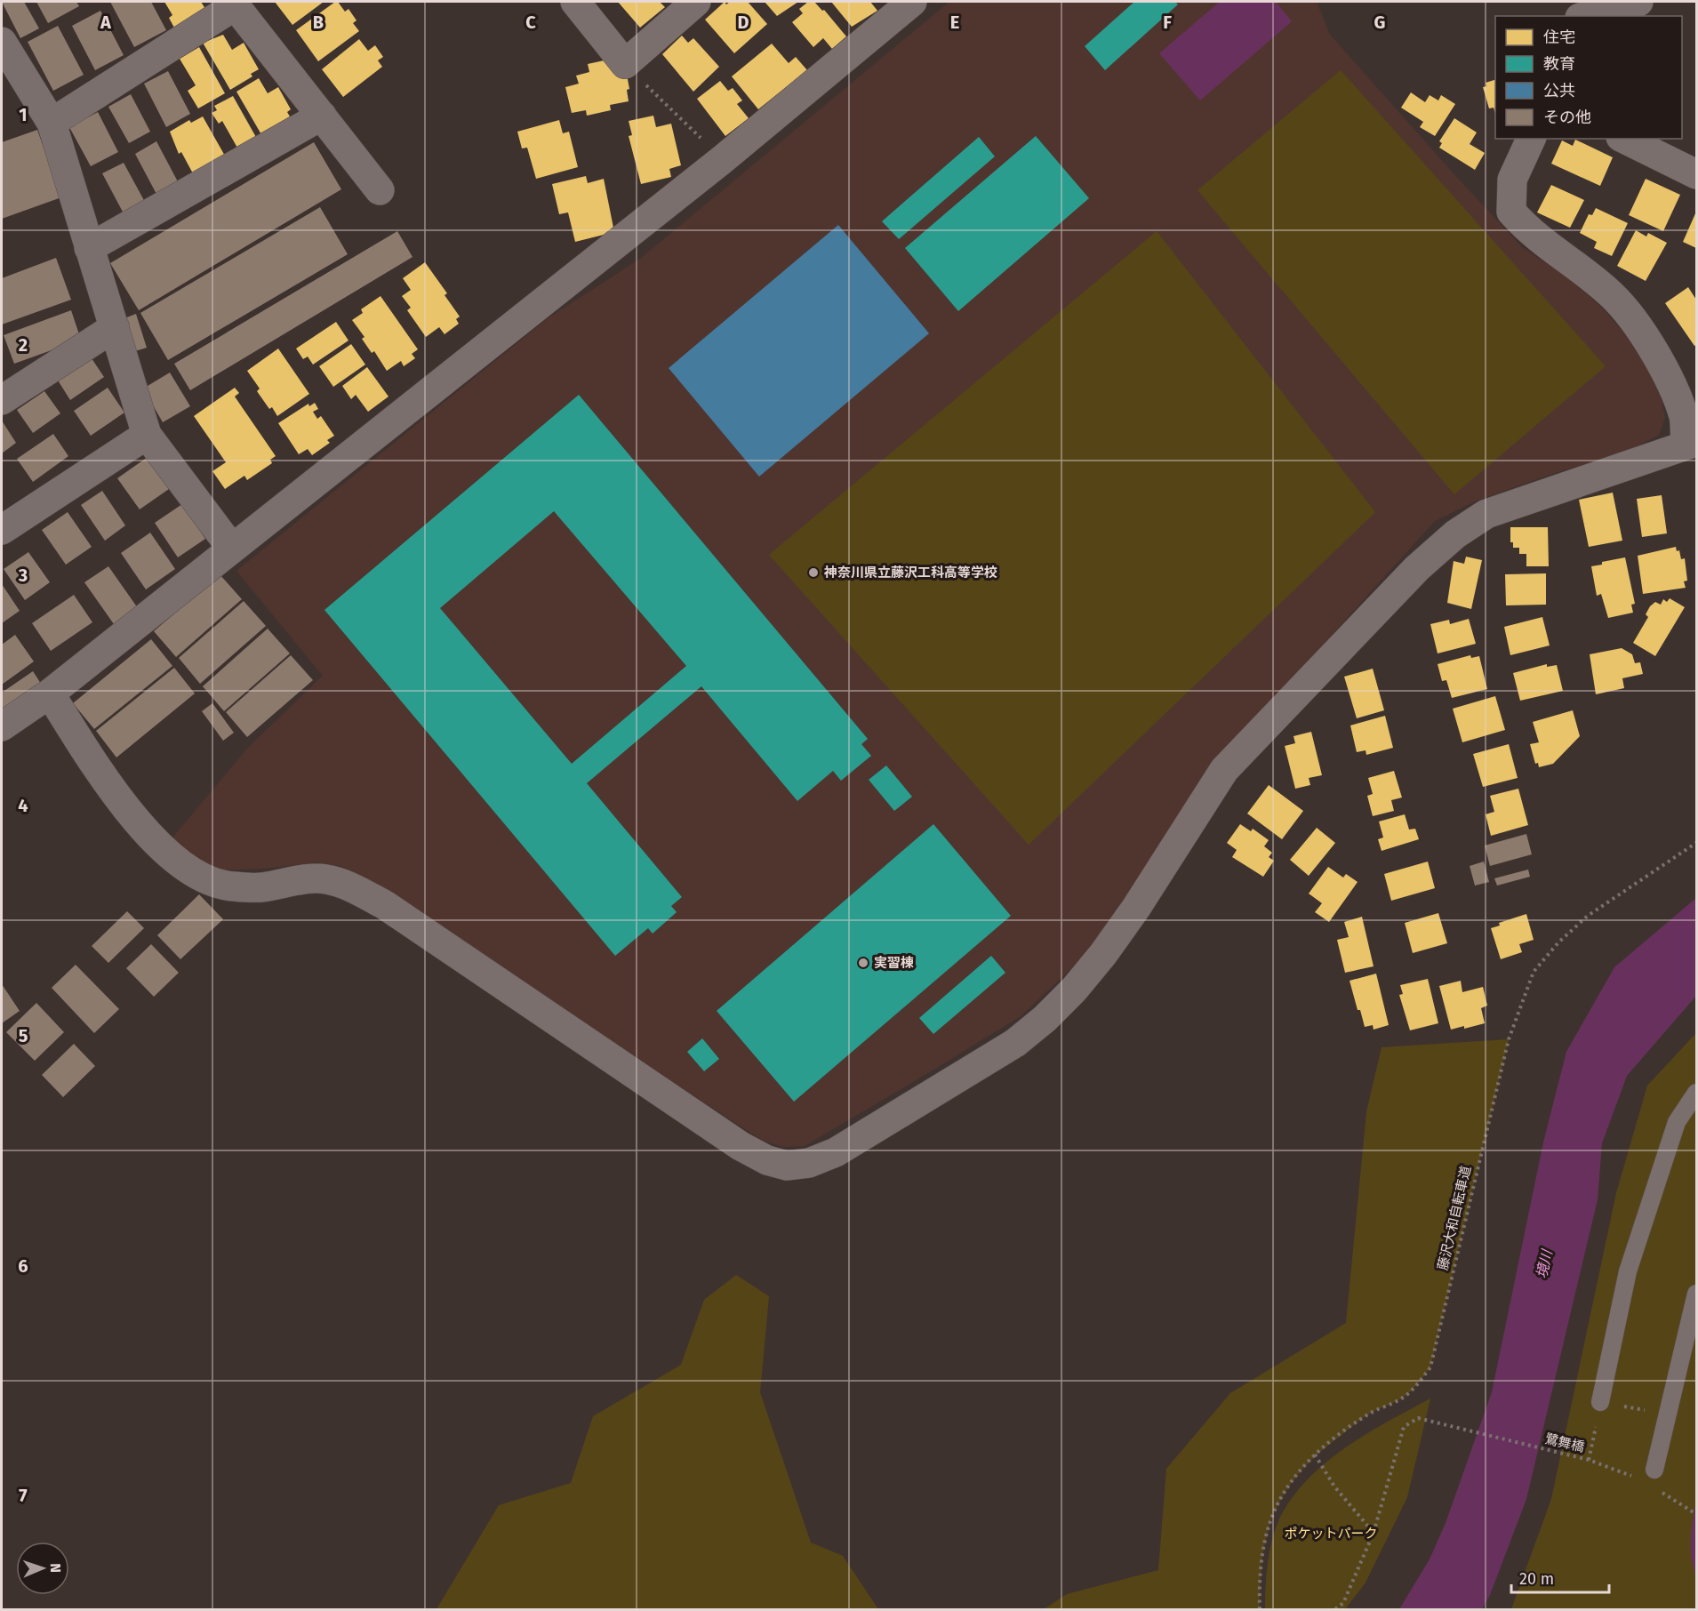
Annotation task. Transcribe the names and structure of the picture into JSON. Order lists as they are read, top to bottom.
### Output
{
  "streets": {
    "path": ["藤沢大和自転車道", "鷺舞橋"]
  },
  "water": ["境川"],
  "parks": ["ポケットパーク"],
  "places": ["神奈川県立藤沢工科高等学校", "実習棟"],
  "legend": [
    "住宅",
    "教育",
    "公共",
    "その他"
  ],
  "scale_bar": "20 m",
  "north": "right",
  "grid": {
    "columns": [
      "A",
      "B",
      "C",
      "D",
      "E",
      "F",
      "G"
    ],
    "rows": [
      "1",
      "2",
      "3",
      "4",
      "5",
      "6",
      "7"
    ]
  }
}
